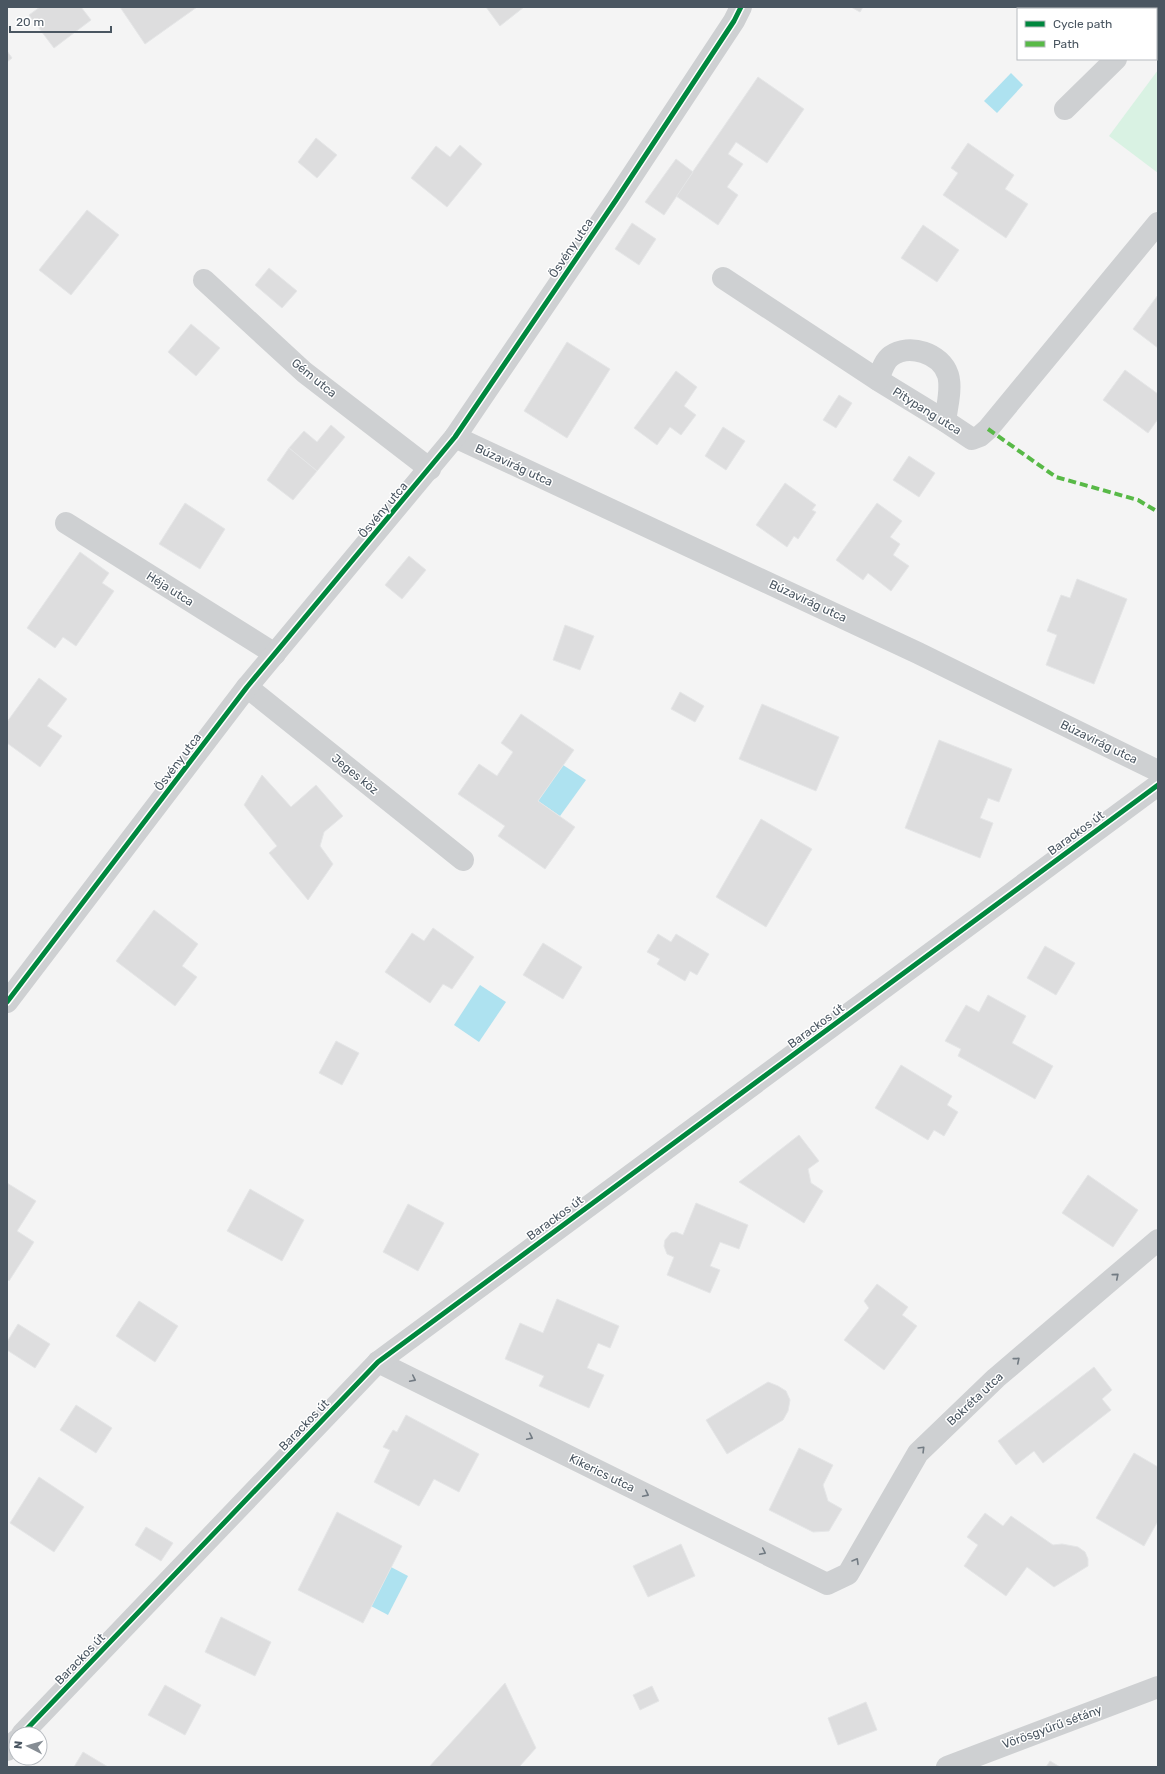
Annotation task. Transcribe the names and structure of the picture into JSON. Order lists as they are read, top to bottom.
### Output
{
  "streets": {
    "street": [
      "Ösvény utca",
      "Gém utca",
      "Pitypang utca",
      "Búzavirág utca",
      "Héja utca",
      "Jeges köz",
      "Barackos út",
      "Bokréta utca",
      "Kikerics utca",
      "Vörösgyűrű sétány"
    ]
  },
  "crossings": [
    ["Ösvény utca", "Gém utca"],
    ["Ösvény utca", "Búzavirág utca"],
    ["Ösvény utca", "Héja utca"],
    ["Ösvény utca", "Jeges köz"],
    ["Barackos út", "Kikerics utca"],
    ["Bokréta utca", "Kikerics utca"]
  ],
  "one_way": ["Bokréta utca", "Kikerics utca"],
  "legend": ["Cycle path", "Path"],
  "scale_bar": "20 m",
  "north": "left"
}
